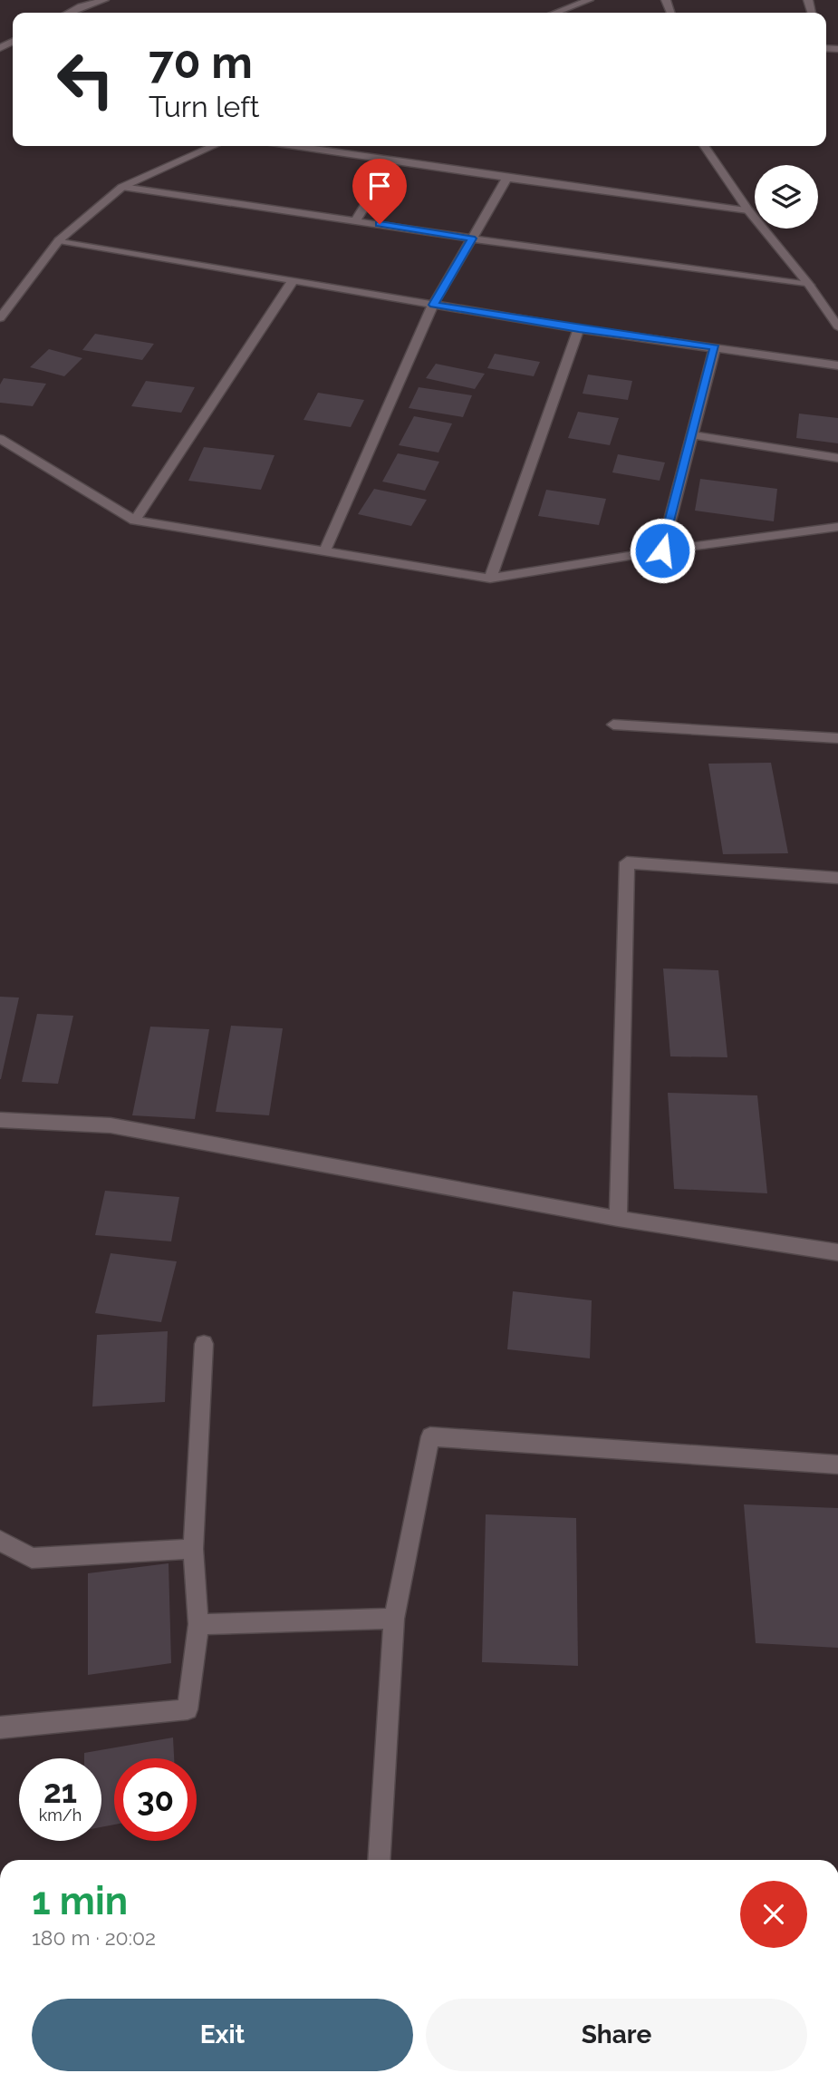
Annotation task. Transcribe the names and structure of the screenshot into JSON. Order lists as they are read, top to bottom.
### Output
{
  "page": {
    "turn": ["70 m", "Turn left"],
    "speed": "21 km/h",
    "limit": "30",
    "heading": ["1 min", "180 m · 20:02"],
    "buttons": ["Exit", "Share"]
  }
}
